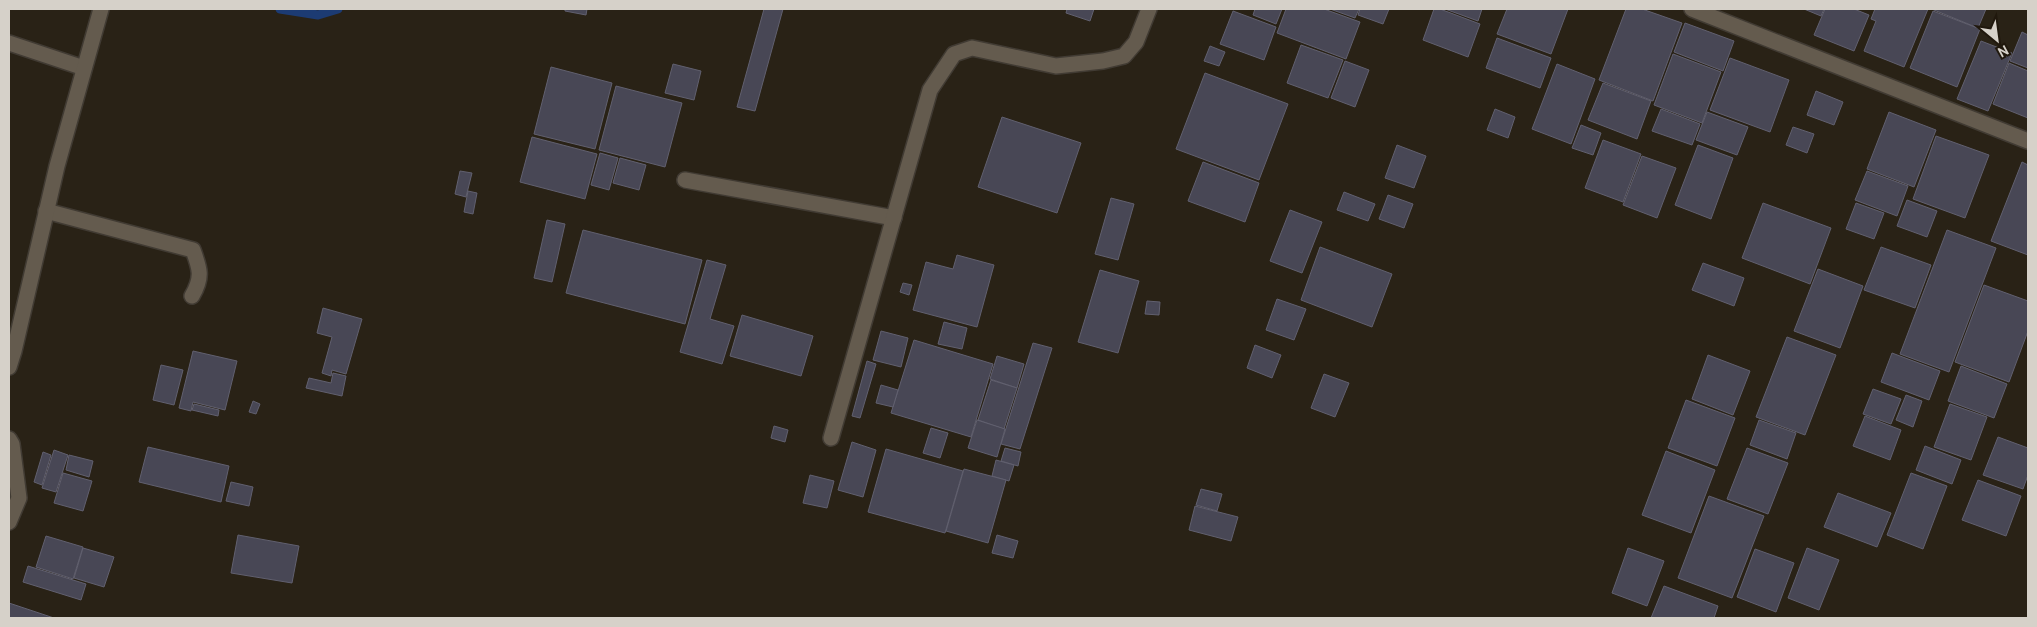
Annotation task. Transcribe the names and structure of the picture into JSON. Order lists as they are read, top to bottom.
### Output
{
  "north": "bottom right"
}
